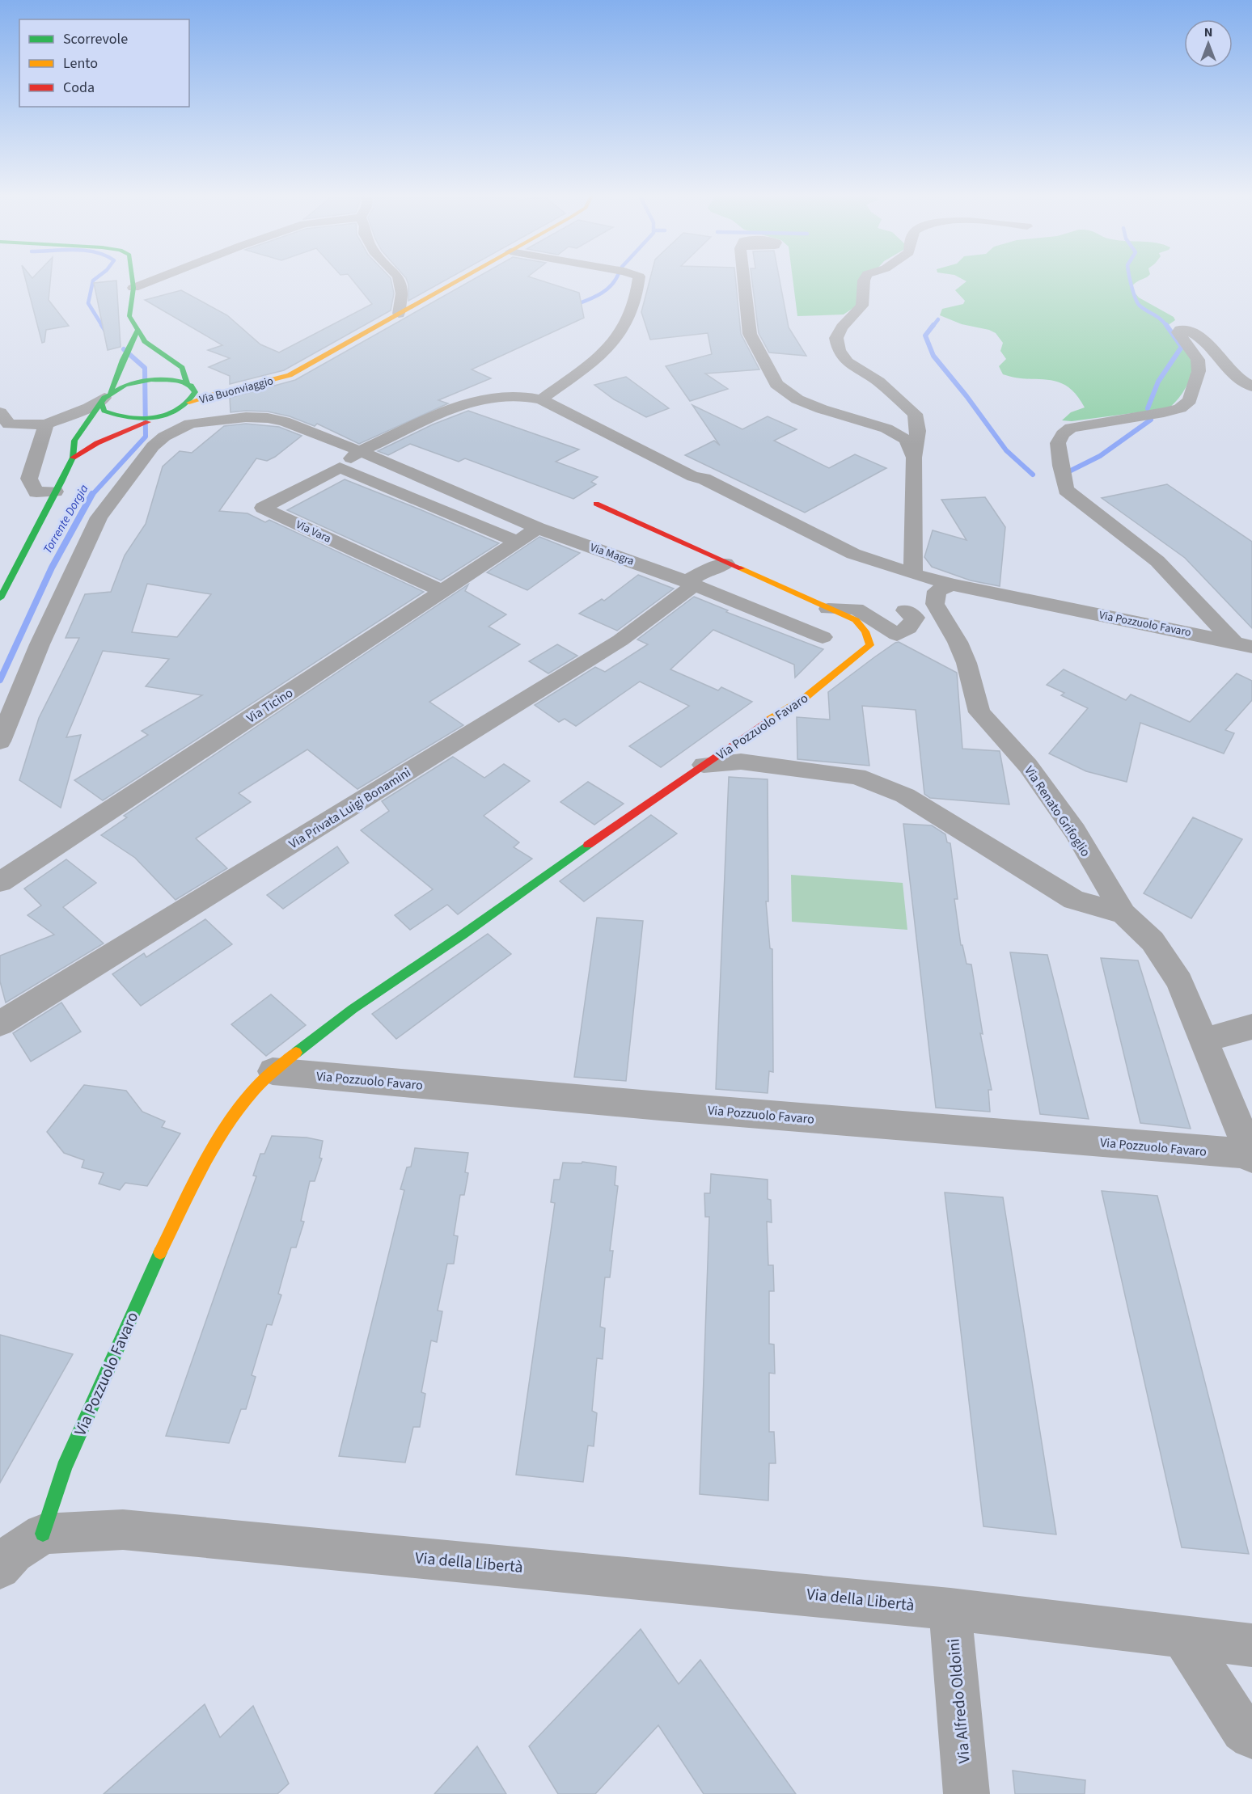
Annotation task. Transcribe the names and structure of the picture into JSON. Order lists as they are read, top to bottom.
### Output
{
  "streets": {
    "main road": ["Via Buonviaggio", "Via Pozzuolo Favaro"],
    "street": [
      "Via Vara",
      "Via Magra",
      "Via Ticino",
      "Via Privata Luigi Bonamini",
      "Via Renato Grifoglio",
      "Via della Libertà",
      "Via Alfredo Oldoini"
    ]
  },
  "crossings": [
    ["Via Vara", "Via Pozzuolo Favaro"],
    ["Via Vara", "Via Ticino"],
    ["Via Magra", "Via Ticino"],
    ["Via Magra", "Via Privata Luigi Bonamini"],
    ["Via Pozzuolo Favaro", "Via Renato Grifoglio"],
    ["Via Pozzuolo Favaro", "Via della Libertà"],
    ["Via della Libertà", "Via Alfredo Oldoini"]
  ],
  "water": ["Torrente Dorgia"],
  "legend": ["Scorrevole", "Lento", "Coda"],
  "north": "top"
}
